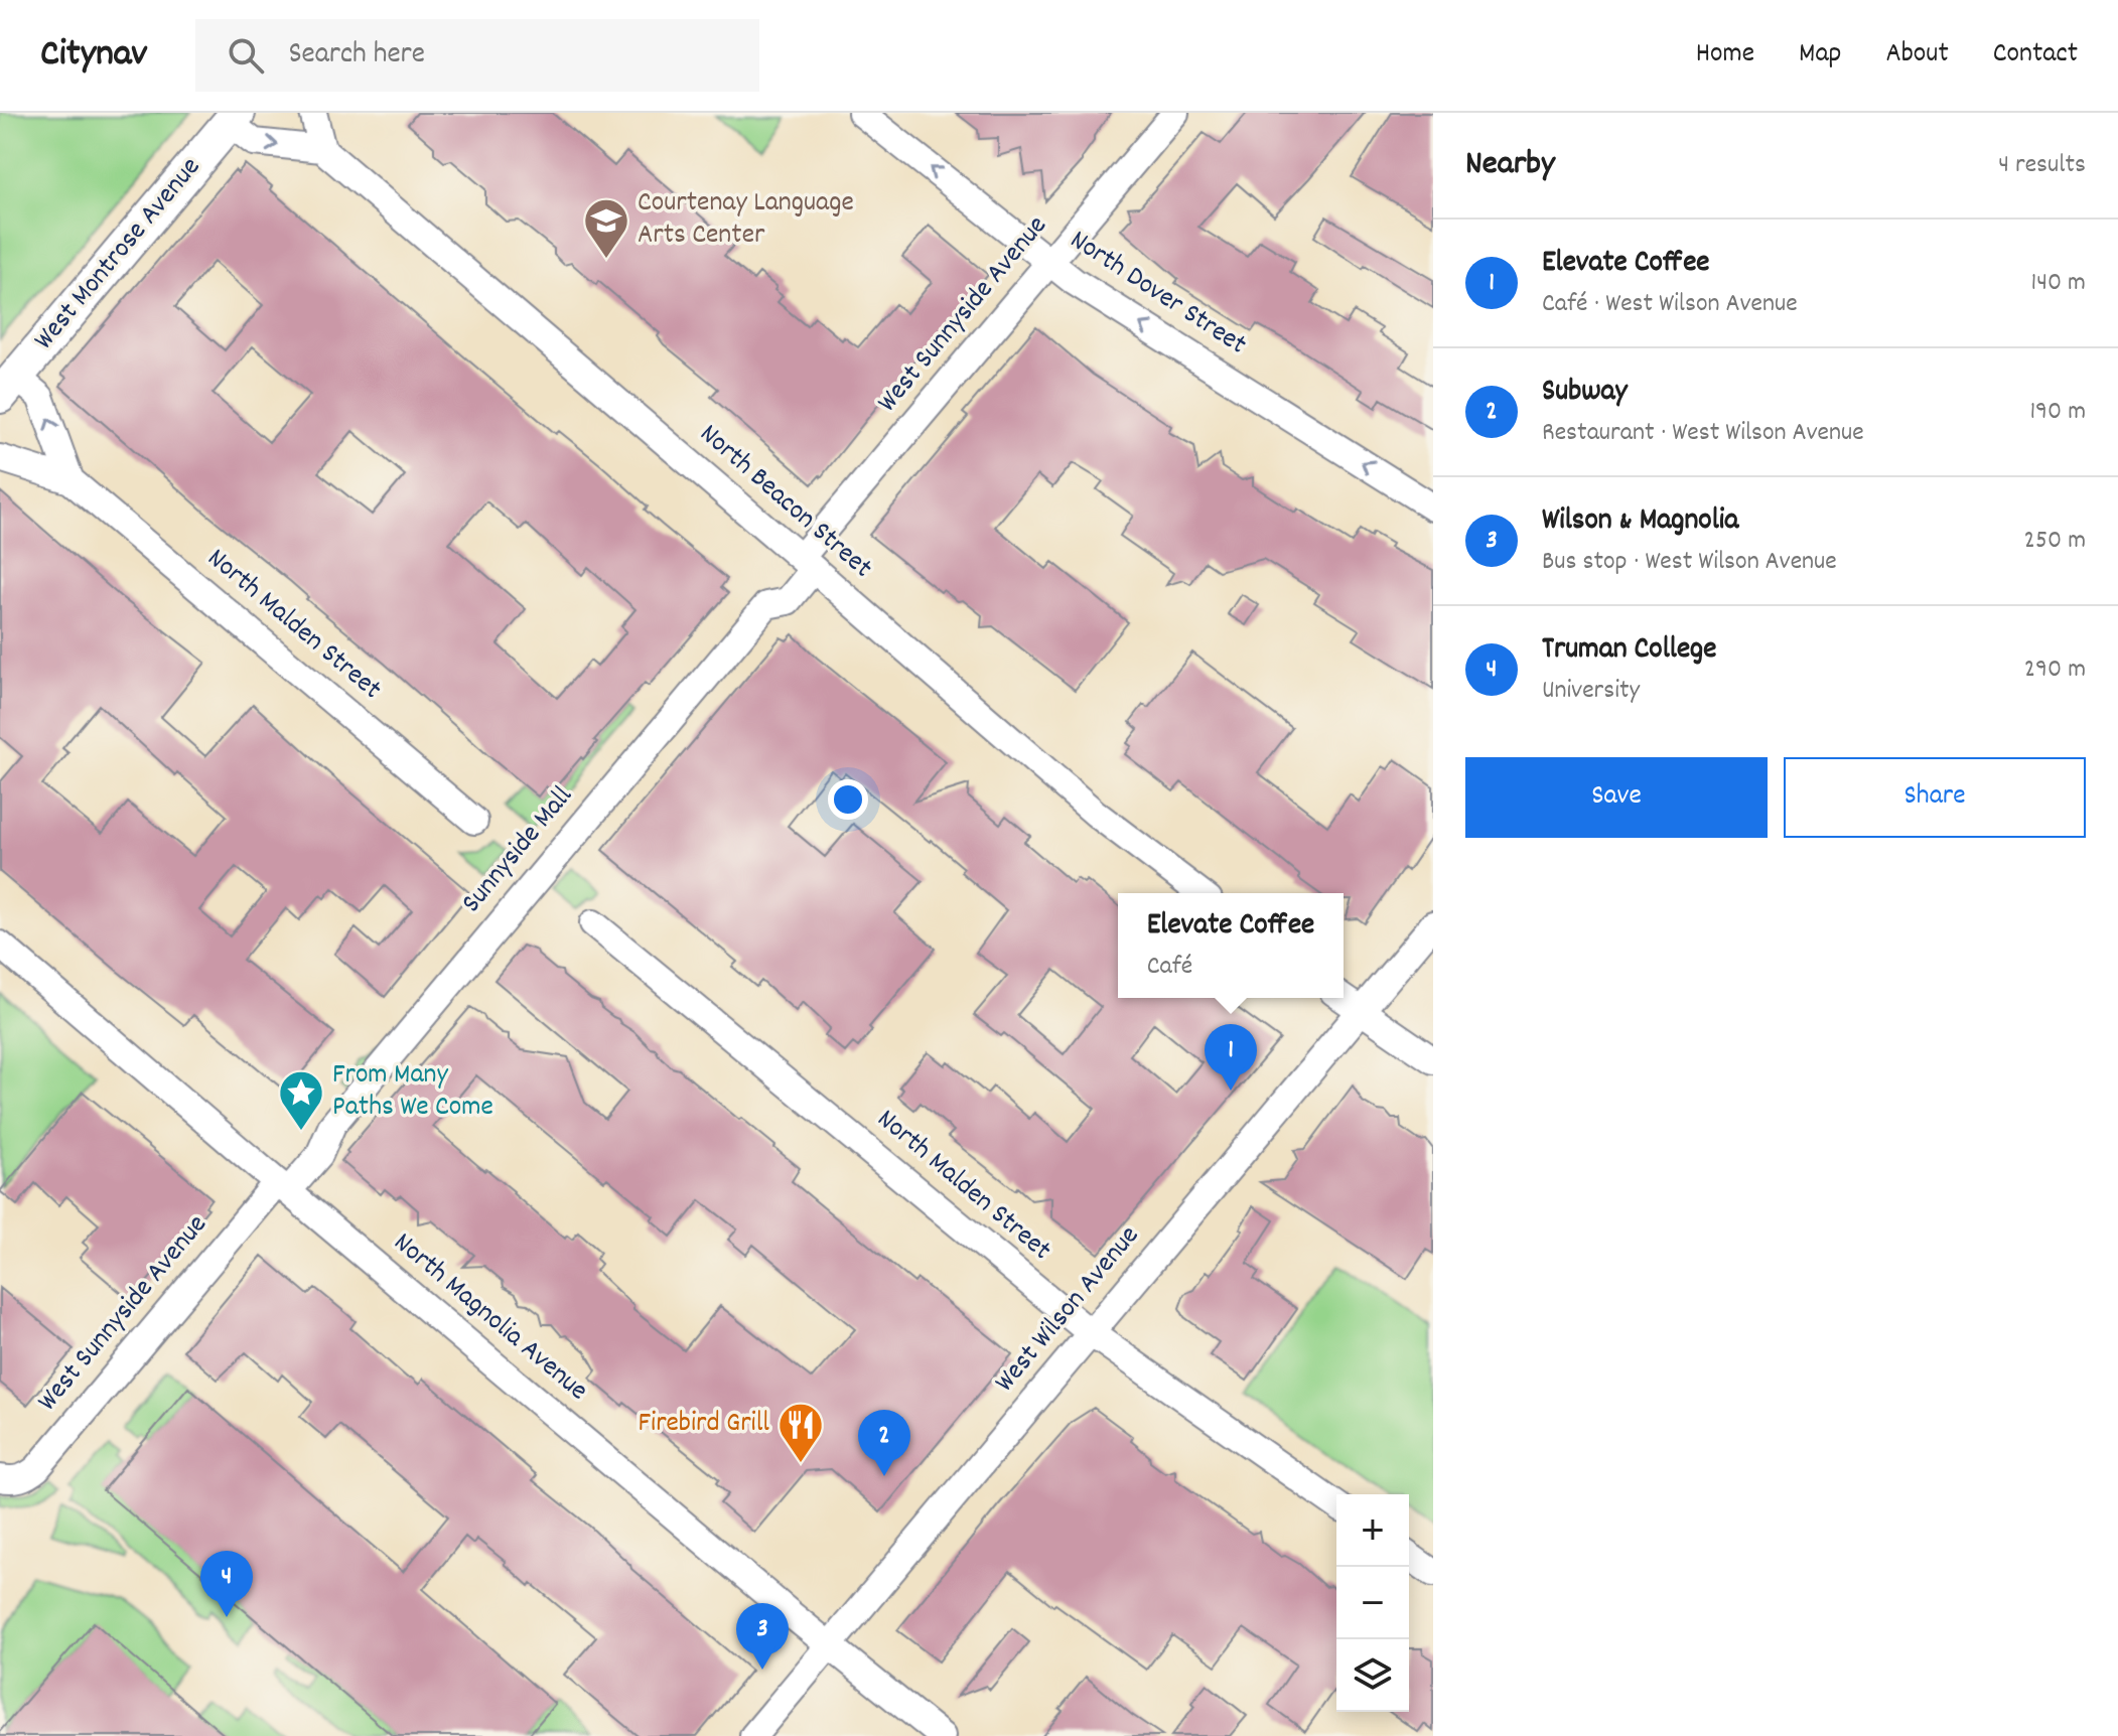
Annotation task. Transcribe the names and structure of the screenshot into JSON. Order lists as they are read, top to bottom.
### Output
{
  "streets": {
    "main road": ["West Montrose Avenue"],
    "street": [
      "North Dover Street",
      "West Sunnyside Avenue",
      "North Beacon Street",
      "North Malden Street",
      "Sunnyside Mall",
      "West Wilson Avenue",
      "North Magnolia Avenue"
    ]
  },
  "crossings": [
    ["North Dover Street", "West Sunnyside Avenue"],
    ["West Sunnyside Avenue", "North Beacon Street"],
    ["West Sunnyside Avenue", "Sunnyside Mall"],
    ["West Sunnyside Avenue", "North Magnolia Avenue"],
    ["North Beacon Street", "Sunnyside Mall"],
    ["North Malden Street", "West Wilson Avenue"],
    ["Sunnyside Mall", "North Magnolia Avenue"],
    ["West Wilson Avenue", "North Magnolia Avenue"]
  ],
  "one_way": ["North Dover Street"],
  "places": {
    "school or university": ["Courtenay Language Arts Center"],
    "place": ["From Many Paths We Come"],
    "restaurant": ["Firebird Grill"]
  },
  "page": {
    "header": "Citynav",
    "search": "Search here",
    "nav": [
      "Home",
      "Map",
      "About",
      "Contact"
    ],
    "heading": ["Nearby", "4 results"],
    "list": [
      {
        "mark": "1",
        "name": "Elevate Coffee",
        "note": "Café · West Wilson Avenue",
        "value": "140 m"
      },
      {
        "mark": "2",
        "name": "Subway",
        "note": "Restaurant · West Wilson Avenue",
        "value": "190 m"
      },
      {
        "mark": "3",
        "name": "Wilson & Magnolia",
        "note": "Bus stop · West Wilson Avenue",
        "value": "250 m"
      },
      {
        "mark": "4",
        "name": "Truman College",
        "note": "University",
        "value": "290 m"
      }
    ],
    "buttons": ["Save", "Share"],
    "popup": ["Elevate Coffee", "Café"],
    "pins": [
      "1",
      "2",
      "4",
      "3"
    ],
    "map_buttons": ["+", "−"]
  }
}
